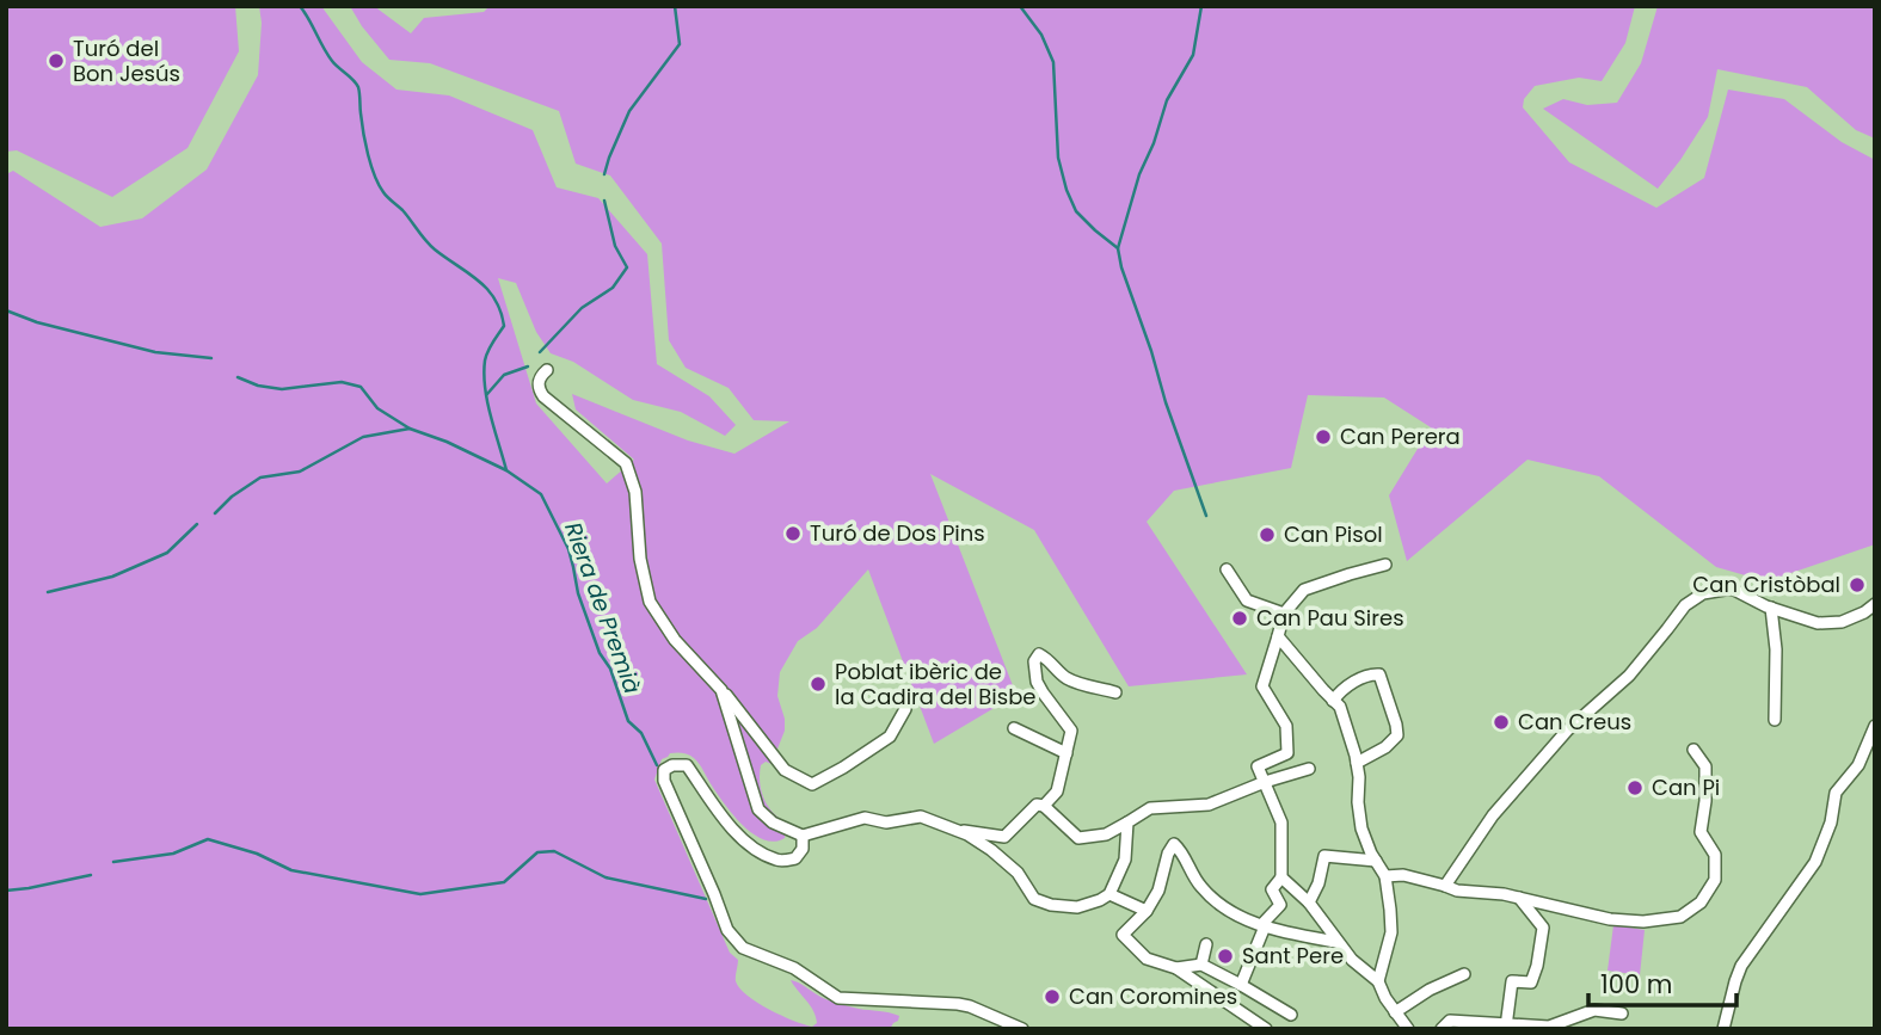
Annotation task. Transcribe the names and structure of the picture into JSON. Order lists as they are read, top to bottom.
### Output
{
  "water": ["Riera de Premià"],
  "places": [
    "Turó del Bon Jesús",
    "Can Perera",
    "Turó de Dos Pins",
    "Can Pisol",
    "Can Cristòbal",
    "Can Pau Sires",
    "Poblat ibèric de la Cadira del Bisbe",
    "Can Creus",
    "Can Pi",
    "Sant Pere",
    "Can Coromines"
  ],
  "scale_bar": "100 m"
}
